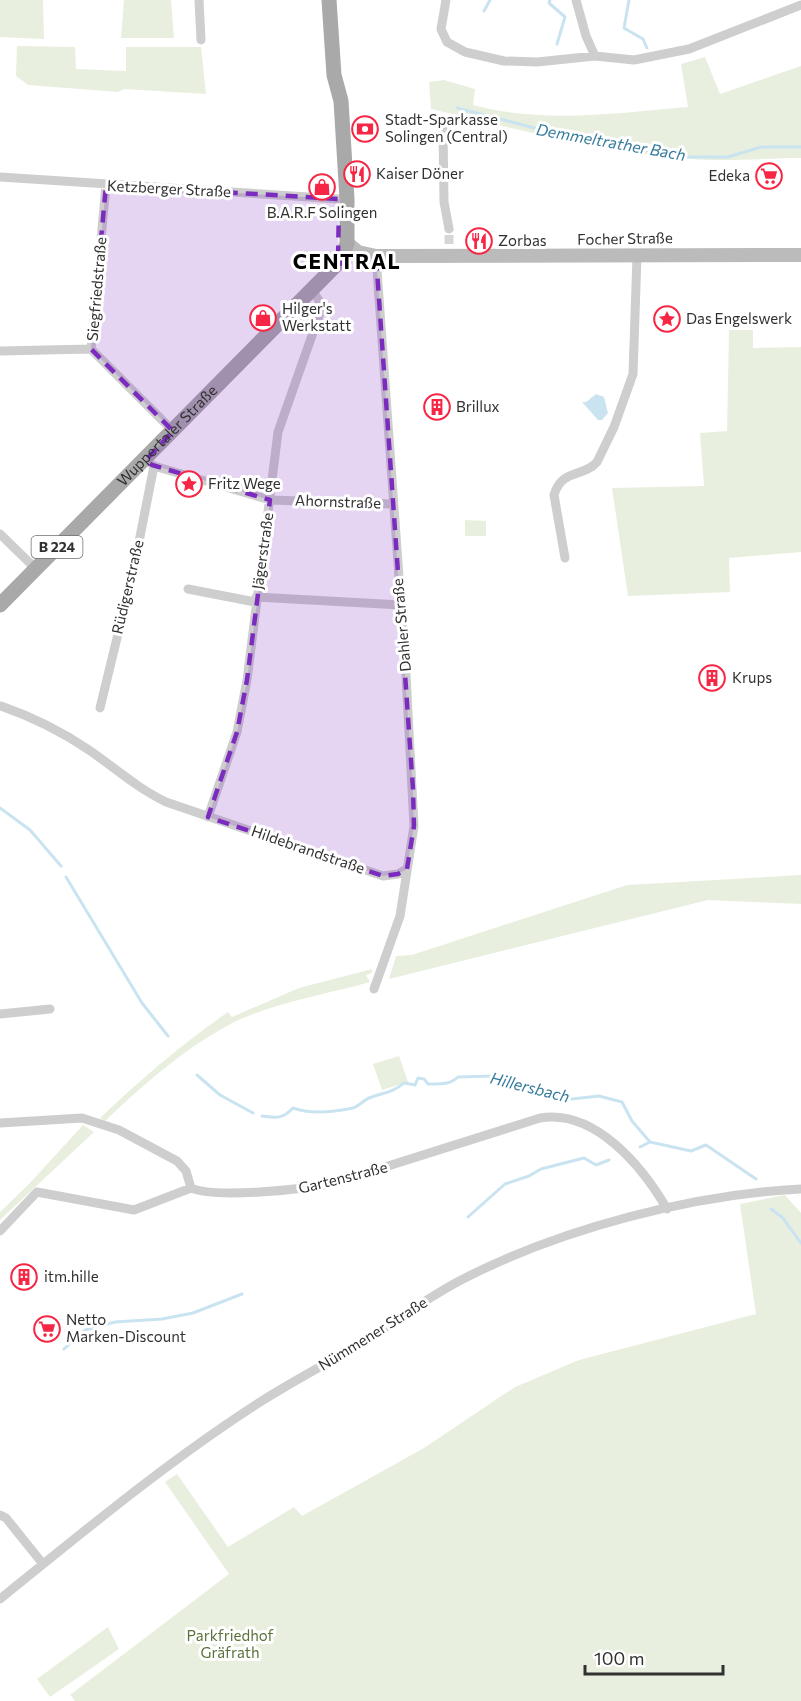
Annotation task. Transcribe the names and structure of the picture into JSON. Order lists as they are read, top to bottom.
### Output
{
  "streets": {
    "main road": ["Focher Straße", "Wuppertaler Straße", "B 224"],
    "street": [
      "Ketzberger Straße",
      "Siegfriedstraße",
      "Ahornstraße",
      "Jägerstraße",
      "Rüdigerstraße",
      "Dahler Straße",
      "Hildebrandstraße",
      "Gartenstraße",
      "Nümmener Straße"
    ]
  },
  "crossings": [
    ["Ketzberger Straße", "Siegfriedstraße"],
    ["Ketzberger Straße", "B 224"],
    ["Focher Straße", "Wuppertaler Straße"],
    ["Focher Straße", "B 224"],
    ["Focher Straße", "Dahler Straße"],
    ["Siegfriedstraße", "Wuppertaler Straße"],
    ["Wuppertaler Straße", "Ahornstraße"],
    ["Wuppertaler Straße", "B 224"],
    ["Wuppertaler Straße", "Jägerstraße"],
    ["Wuppertaler Straße", "Rüdigerstraße"],
    ["Ahornstraße", "Jägerstraße"],
    ["Ahornstraße", "Rüdigerstraße"],
    ["Ahornstraße", "Dahler Straße"],
    ["Jägerstraße", "Hildebrandstraße"],
    ["Dahler Straße", "Hildebrandstraße"],
    ["Gartenstraße", "Nümmener Straße"]
  ],
  "districts": ["CENTRAL"],
  "water": ["Demmeltrather Bach", "Hillersbach"],
  "parks": ["Parkfriedhof Gräfrath"],
  "places": {
    "bank": ["Stadt-Sparkasse Solingen (Central)"],
    "restaurant": ["Kaiser Döner", "Zorbas"],
    "supermarket": ["Edeka", "Netto Marken-Discount"],
    "shop": ["B.A.R.F Solingen", "Hilger's Werkstatt"],
    "place": ["Das Engelswerk", "Fritz Wege"],
    "building": ["Brillux", "Krups", "itm.hille"]
  },
  "scale_bar": "100 m"
}
